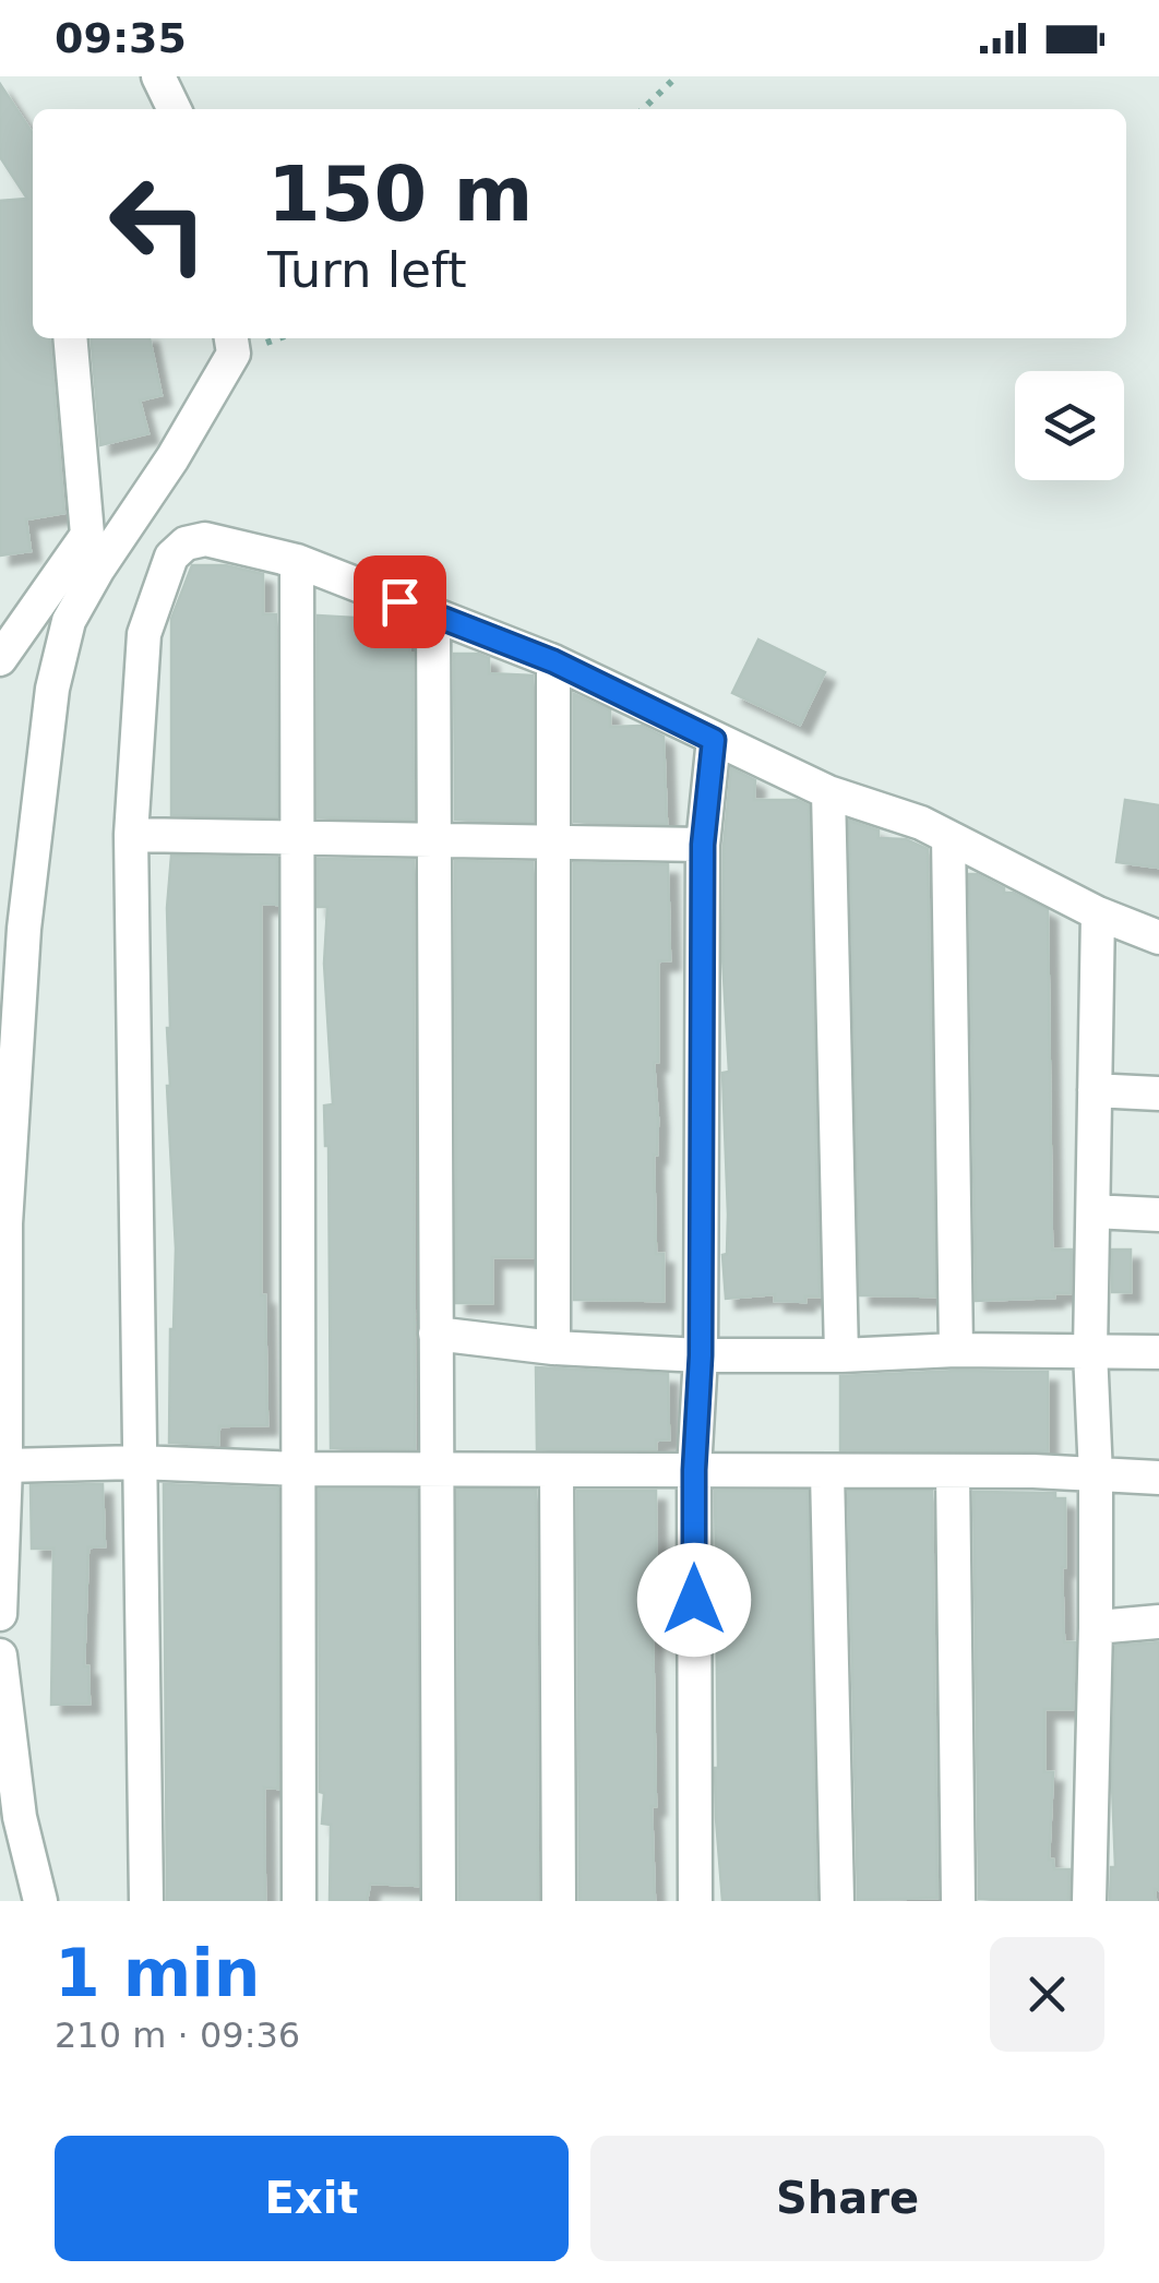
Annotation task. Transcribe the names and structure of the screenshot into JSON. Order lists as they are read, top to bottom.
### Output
{
  "page": {
    "status": "09:35",
    "turn": ["150 m", "Turn left"],
    "heading": ["1 min", "210 m · 09:36"],
    "buttons": ["Exit", "Share"]
  }
}
